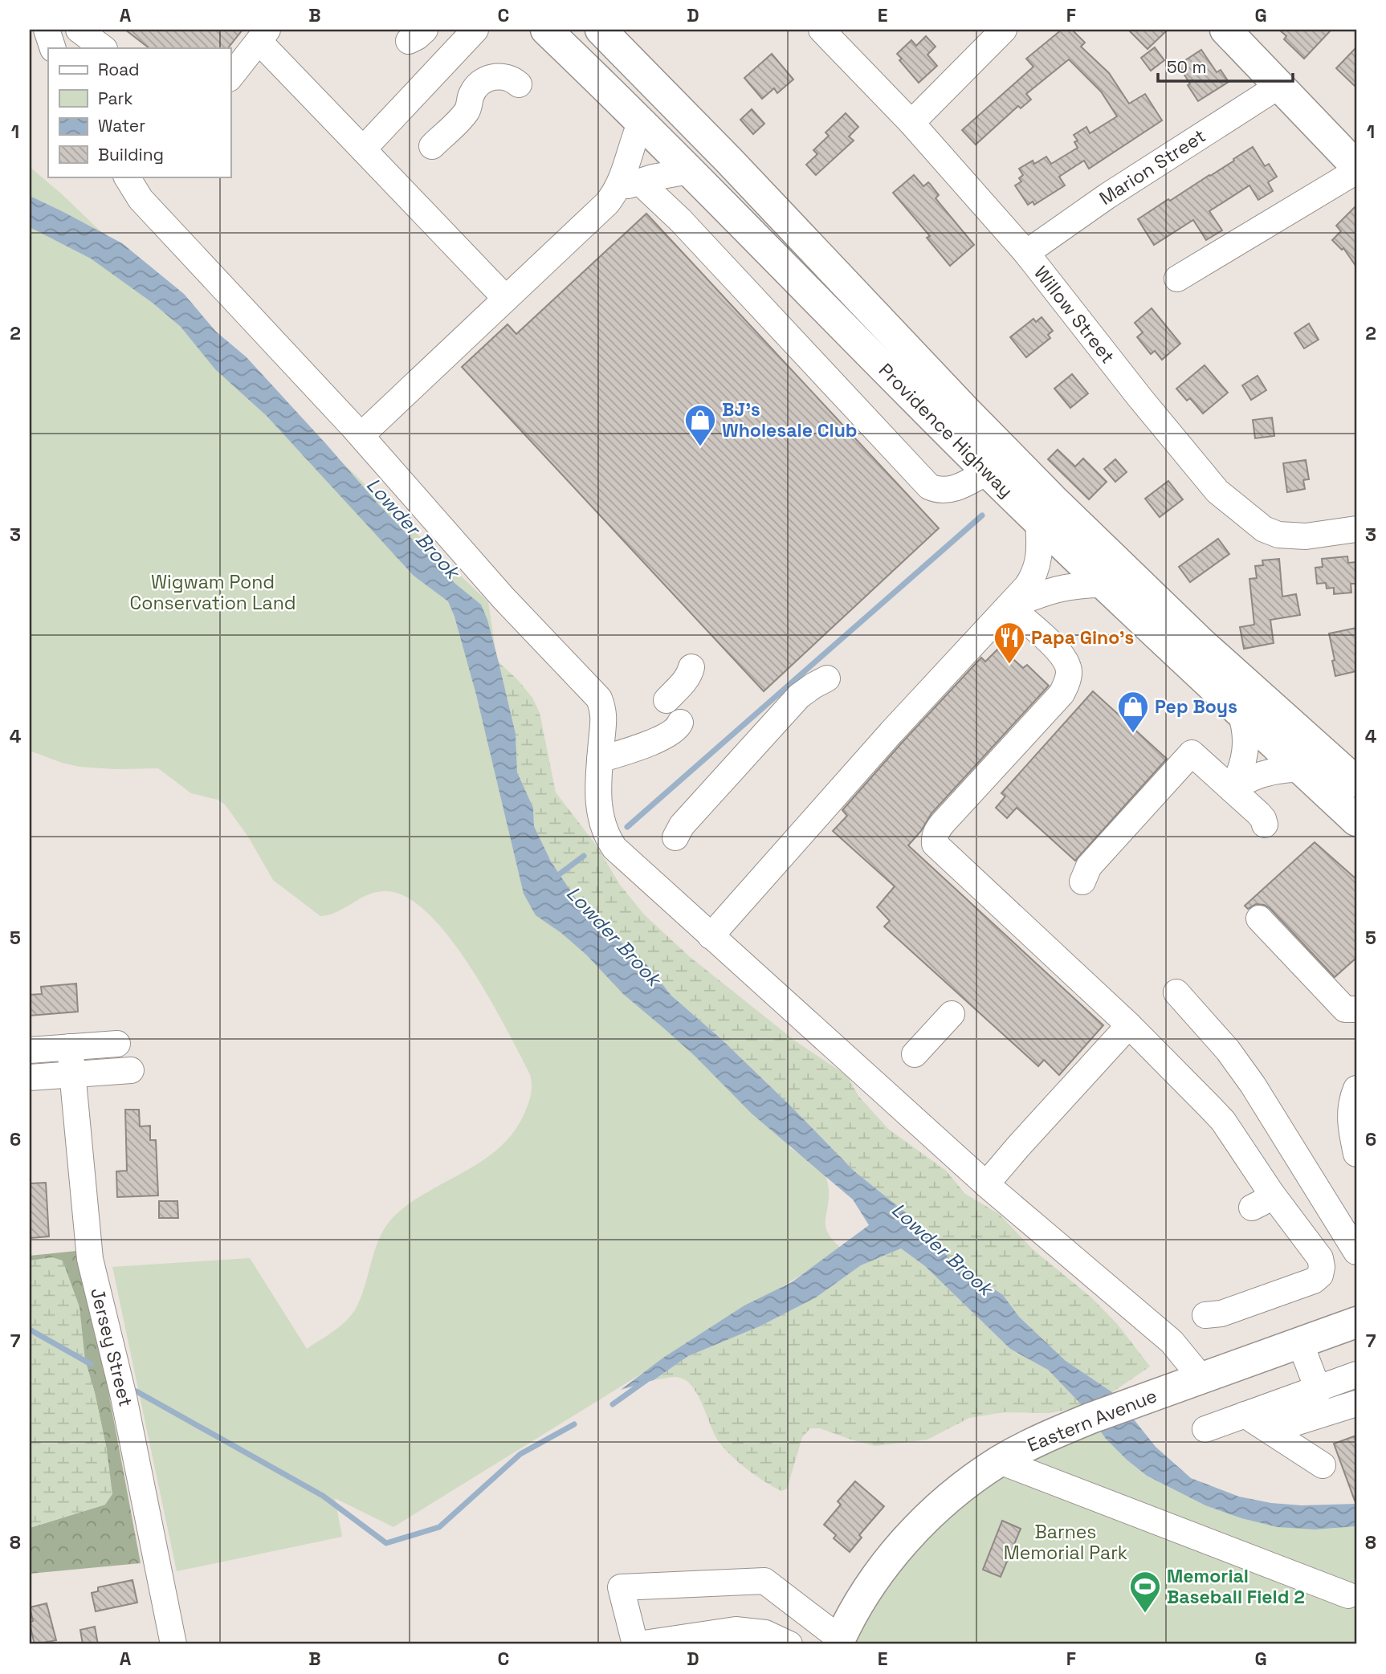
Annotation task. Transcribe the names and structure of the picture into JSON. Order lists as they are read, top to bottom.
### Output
{
  "streets": {
    "main road": ["Providence Highway", "Eastern Avenue"],
    "street": ["Marion Street", "Willow Street", "Jersey Street"]
  },
  "crossings": [
    ["Marion Street", "Willow Street"]
  ],
  "water": ["Lowder Brook"],
  "parks": ["Wigwam Pond Conservation Land", "Barnes Memorial Park"],
  "places": {
    "shop": ["BJ's Wholesale Club", "Pep Boys"],
    "restaurant": ["Papa Gino's"],
    "sports": ["Memorial Baseball Field 2"]
  },
  "legend": [
    "Road",
    "Park",
    "Water",
    "Building"
  ],
  "scale_bar": "50 m",
  "grid": {
    "columns": [
      "A",
      "B",
      "C",
      "D",
      "E",
      "F",
      "G"
    ],
    "rows": [
      "1",
      "2",
      "3",
      "4",
      "5",
      "6",
      "7",
      "8"
    ]
  }
}
